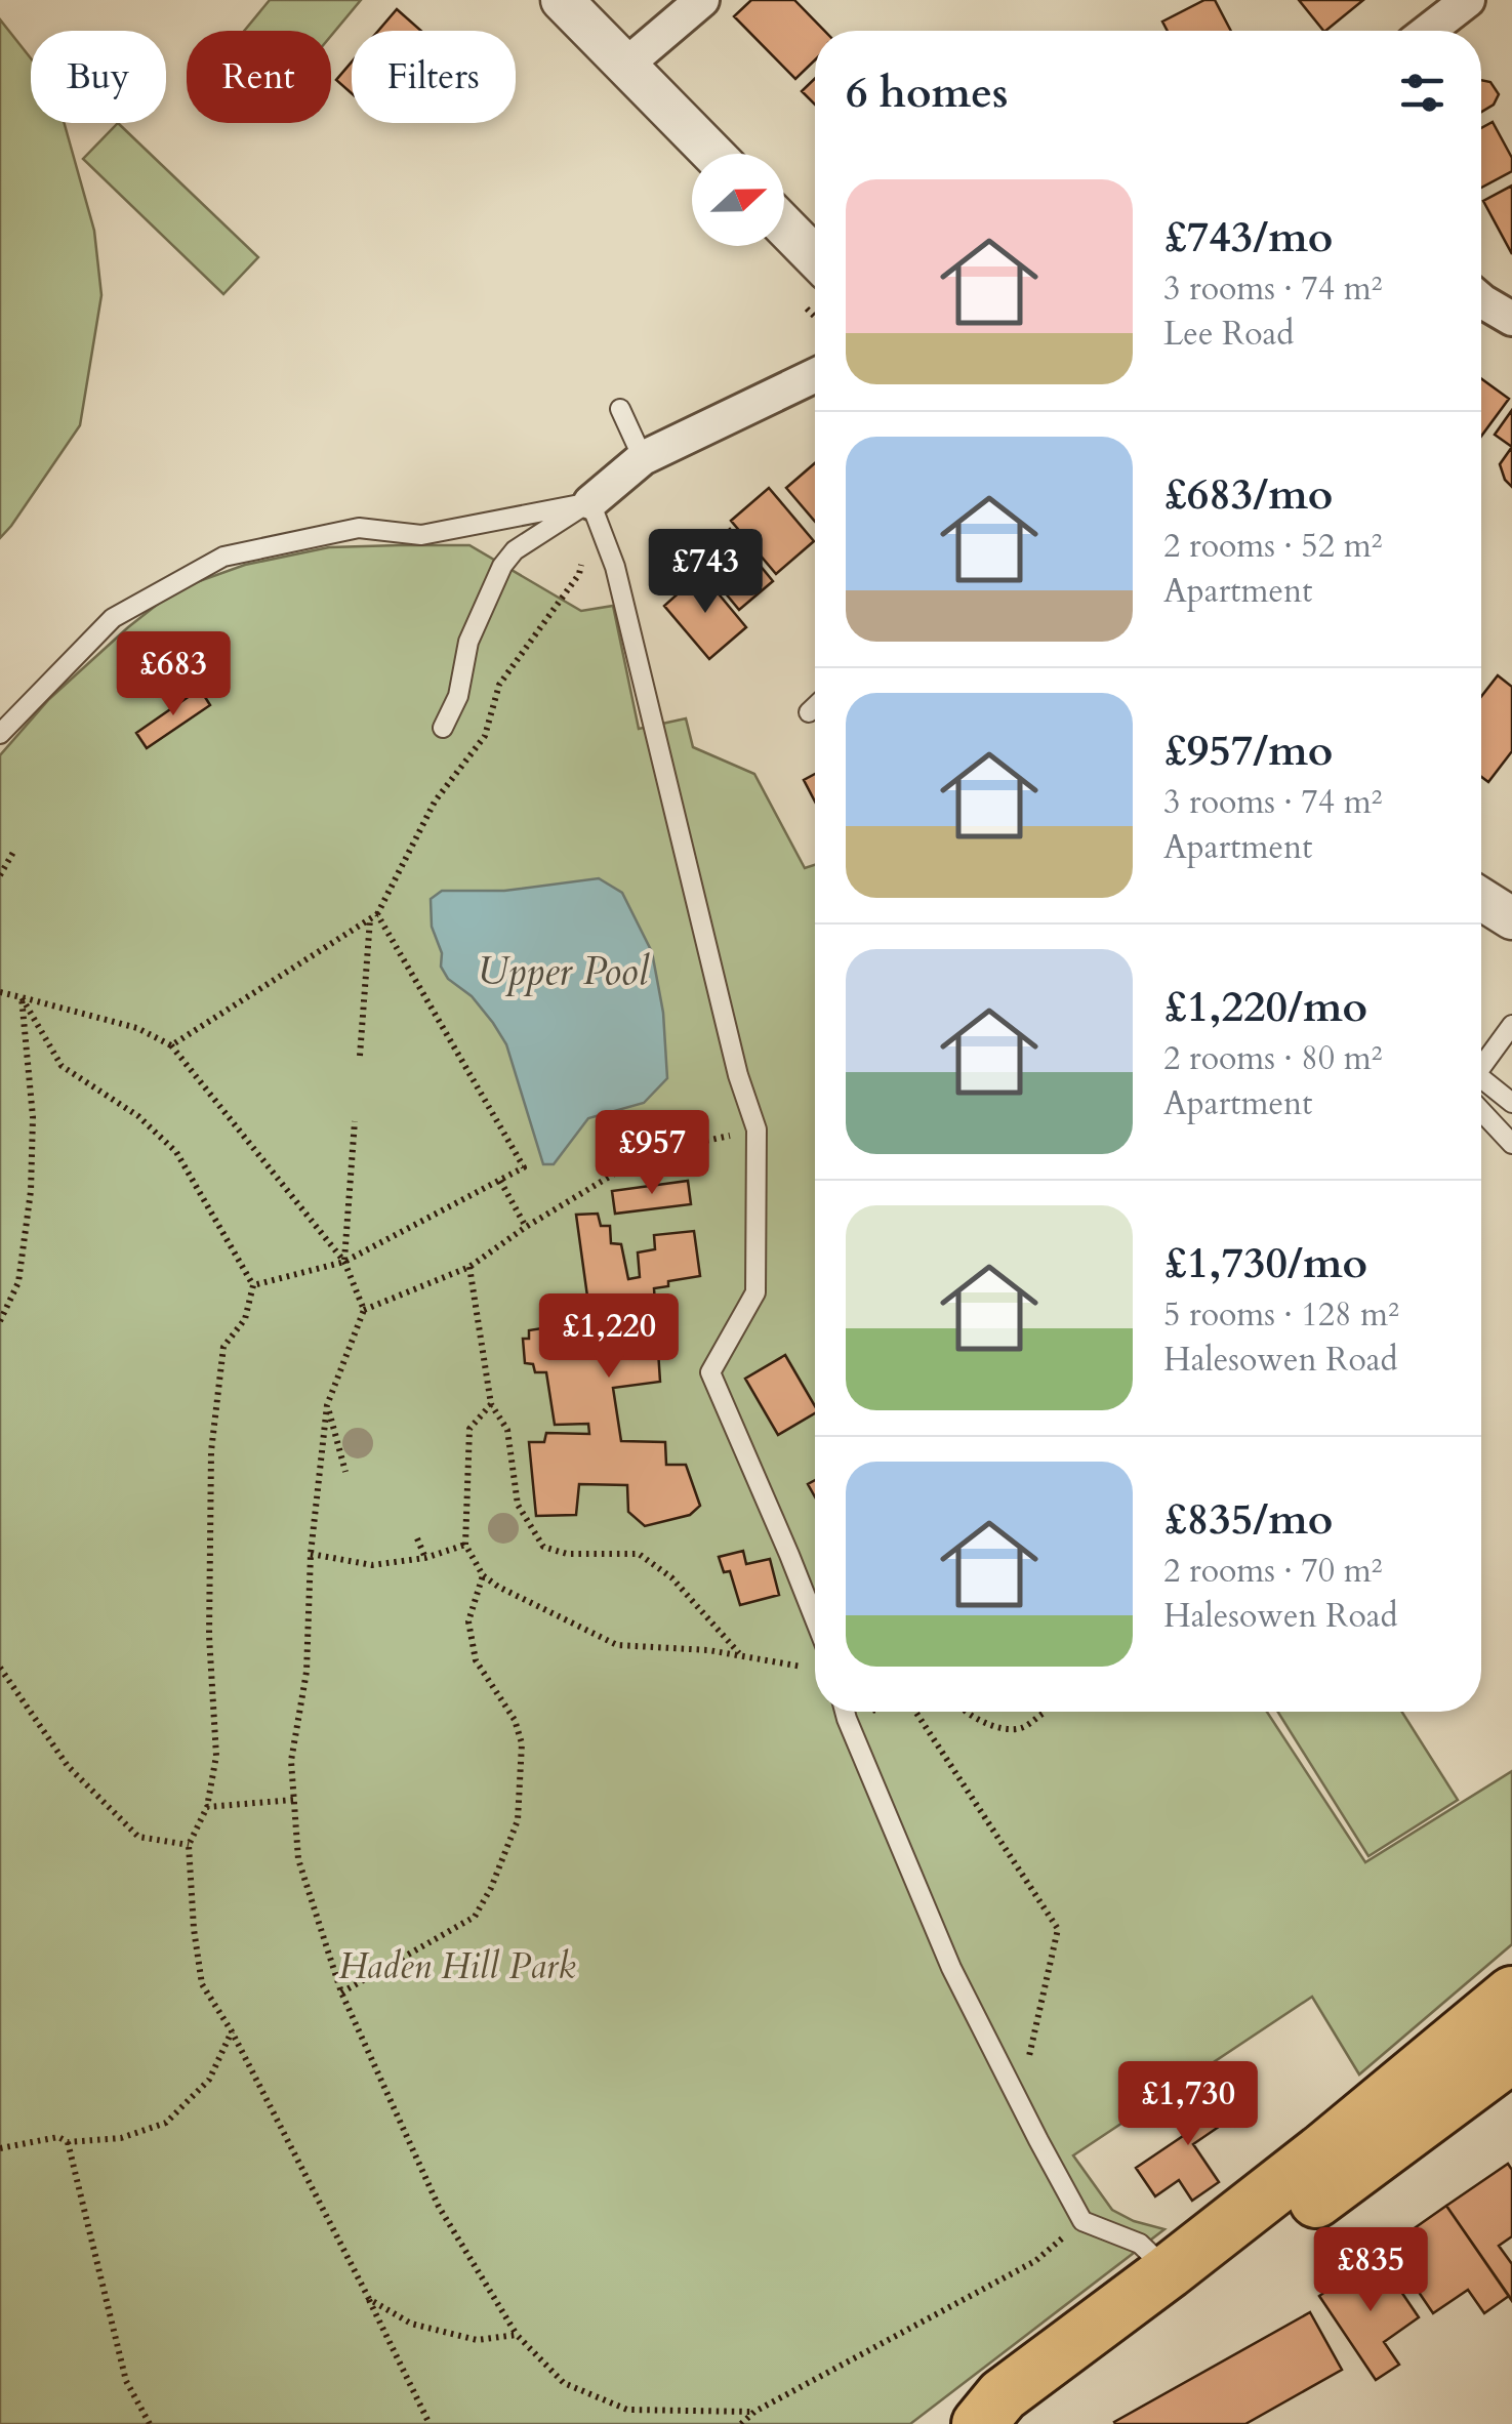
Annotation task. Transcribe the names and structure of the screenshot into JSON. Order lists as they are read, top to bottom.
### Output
{
  "water": ["Upper Pool"],
  "parks": ["Haden Hill Park"],
  "north": "right",
  "page": {
    "chip": ["Buy", "Rent", "Filters"],
    "heading": "6 homes",
    "list": [
      {
        "name": "£743/mo",
        "note": "3 rooms · 74 m² · Lee Road"
      },
      {
        "name": "£683/mo",
        "note": "2 rooms · 52 m² · Apartment"
      },
      {
        "name": "£957/mo",
        "note": "3 rooms · 74 m² · Apartment"
      },
      {
        "name": "£1,220/mo",
        "note": "2 rooms · 80 m² · Apartment"
      },
      {
        "name": "£1,730/mo",
        "note": "5 rooms · 128 m² · Halesowen Road"
      },
      {
        "name": "£835/mo",
        "note": "2 rooms · 70 m² · Halesowen Road"
      }
    ],
    "price": [
      "£743",
      "£683",
      "£957",
      "£1,220",
      "£1,730",
      "£835"
    ]
  }
}
